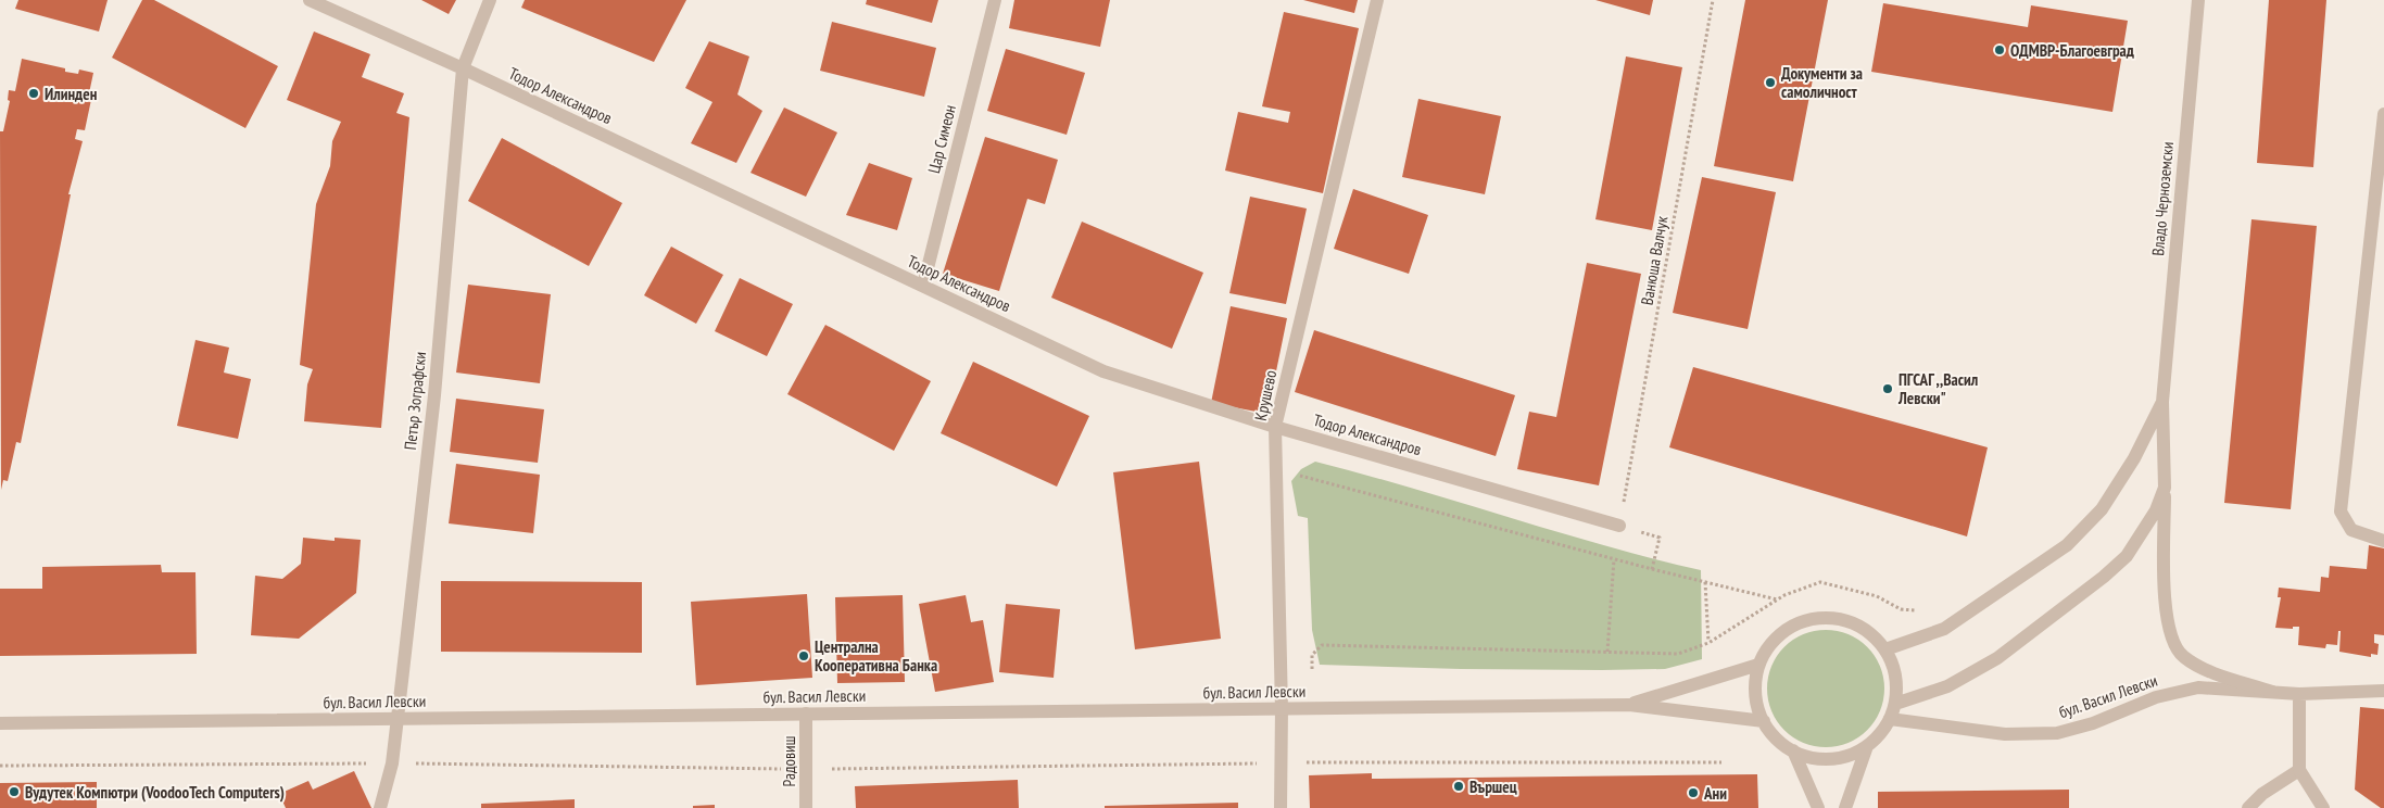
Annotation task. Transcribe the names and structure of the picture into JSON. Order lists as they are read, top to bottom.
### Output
{
  "streets": {
    "street": [
      "Тодор Александров",
      "Цар Симеон",
      "Владо Черноземски",
      "Крушево",
      "Петър Зографски",
      "бул. Васил Левски",
      "Радовиш"
    ],
    "path": ["Ванюша Валчук"]
  },
  "crossings": [
    ["Тодор Александров", "Цар Симеон"],
    ["Тодор Александров", "Ванюша Валчук"],
    ["Тодор Александров", "Крушево"],
    ["Тодор Александров", "Петър Зографски"],
    ["Крушево", "бул. Васил Левски"],
    ["Петър Зографски", "бул. Васил Левски"],
    ["бул. Васил Левски", "Радовиш"]
  ],
  "places": [
    "ОДМВР-Благоевград",
    "Документи за самоличност",
    "Илинден",
    "ПГСАГ ,,Васил Левски\"",
    "Централна Кооперативна Банка",
    "Вършец",
    "Вудутек Компютри (VoodooTech Computers)",
    "Ани"
  ]
}
